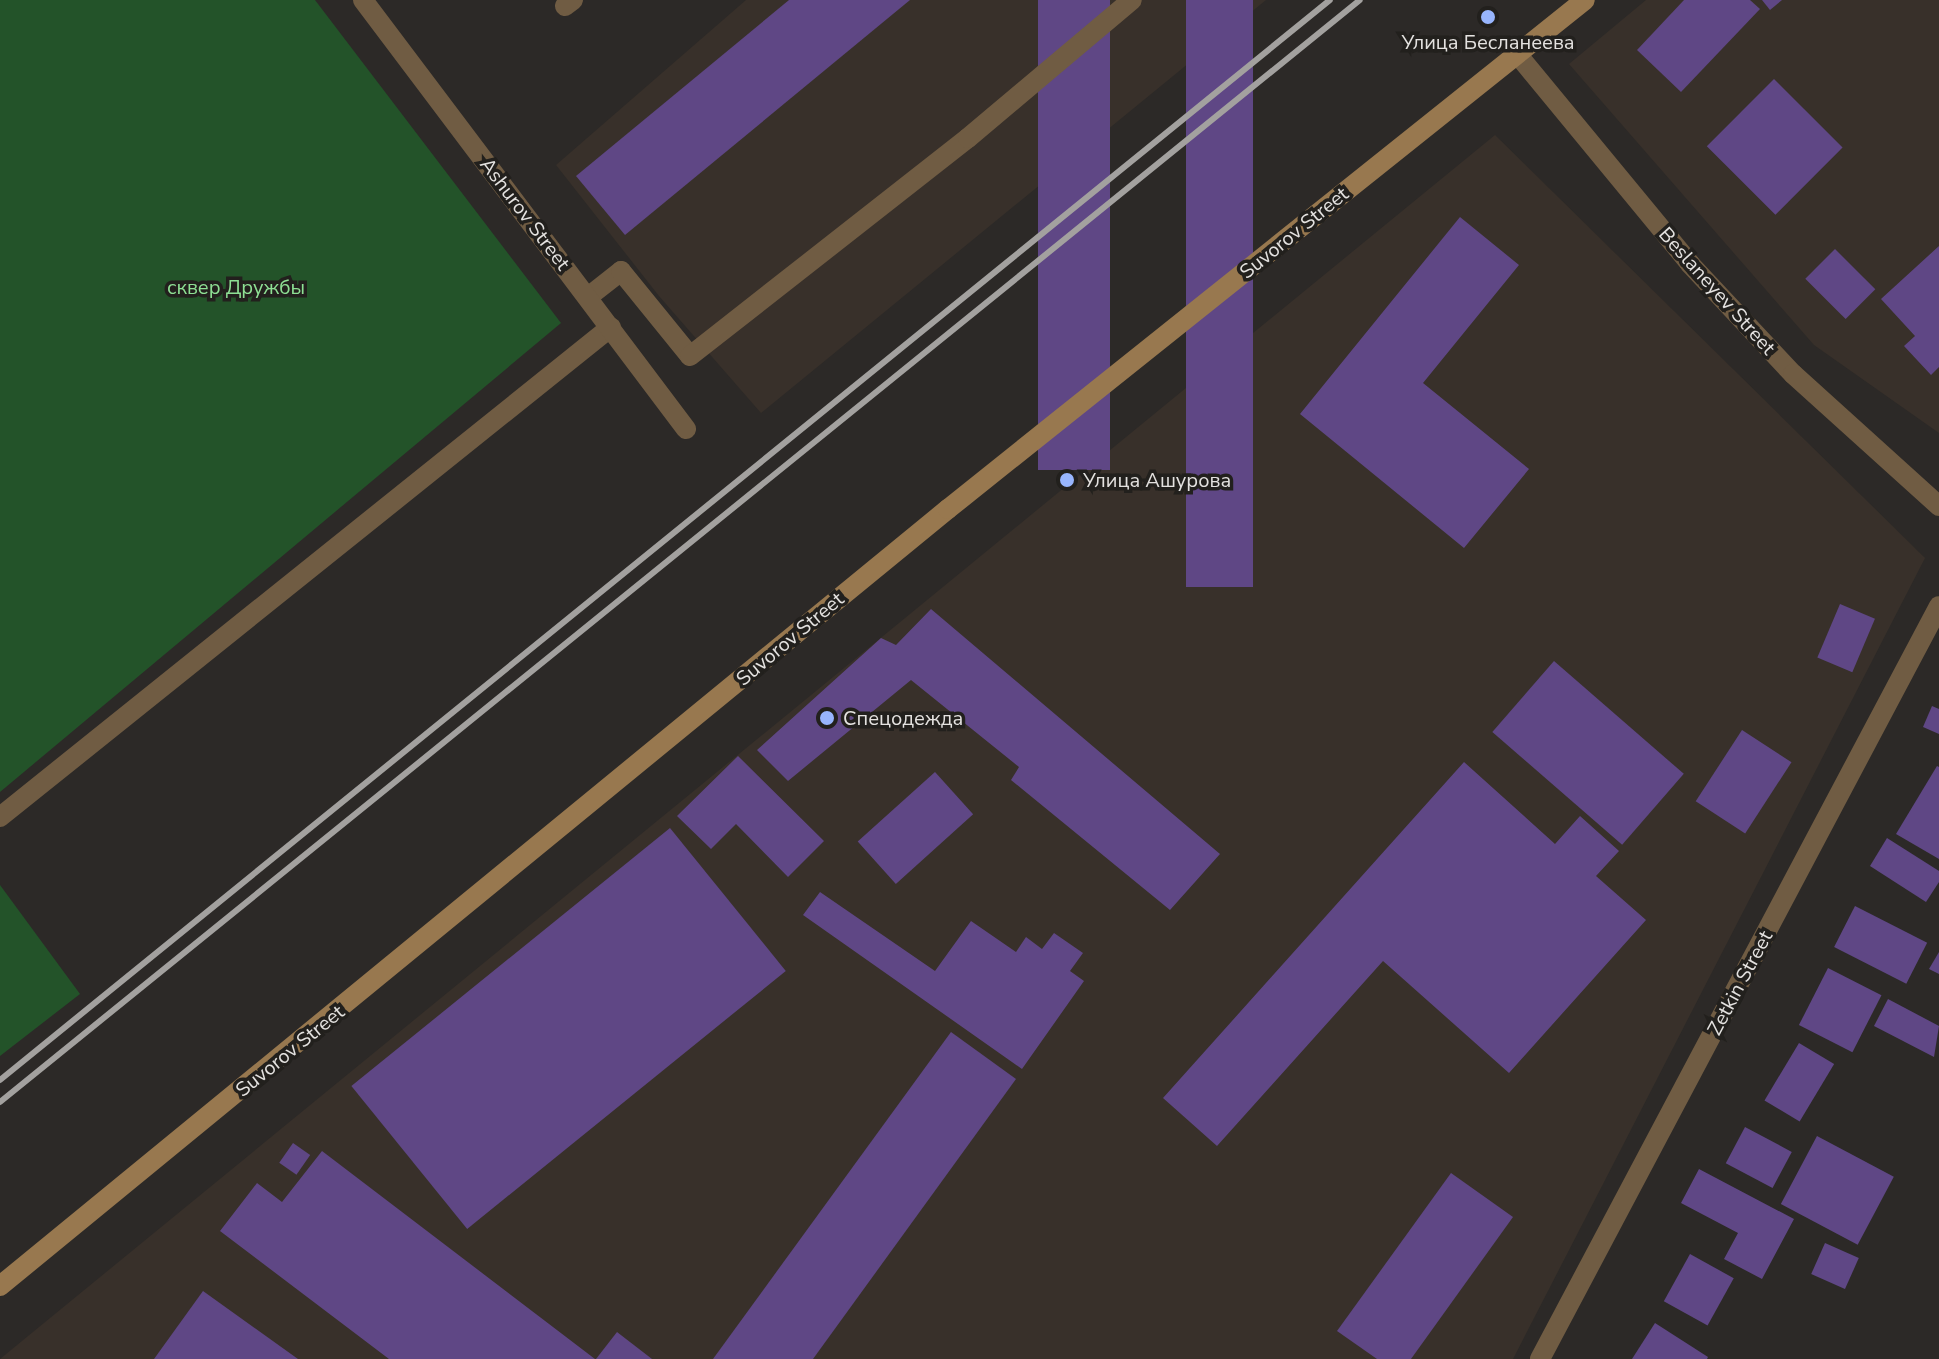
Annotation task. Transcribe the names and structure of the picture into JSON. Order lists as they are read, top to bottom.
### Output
{
  "streets": {
    "main road": ["Suvorov Street"],
    "street": ["Ashurov Street", "Beslaneyev Street", "Zetkin Street"]
  },
  "crossings": [
    ["Suvorov Street", "Beslaneyev Street"]
  ],
  "parks": ["сквер Дружбы"],
  "places": ["Улица Бесланеева", "Улица Ашурова", "Спецодежда"]
}
